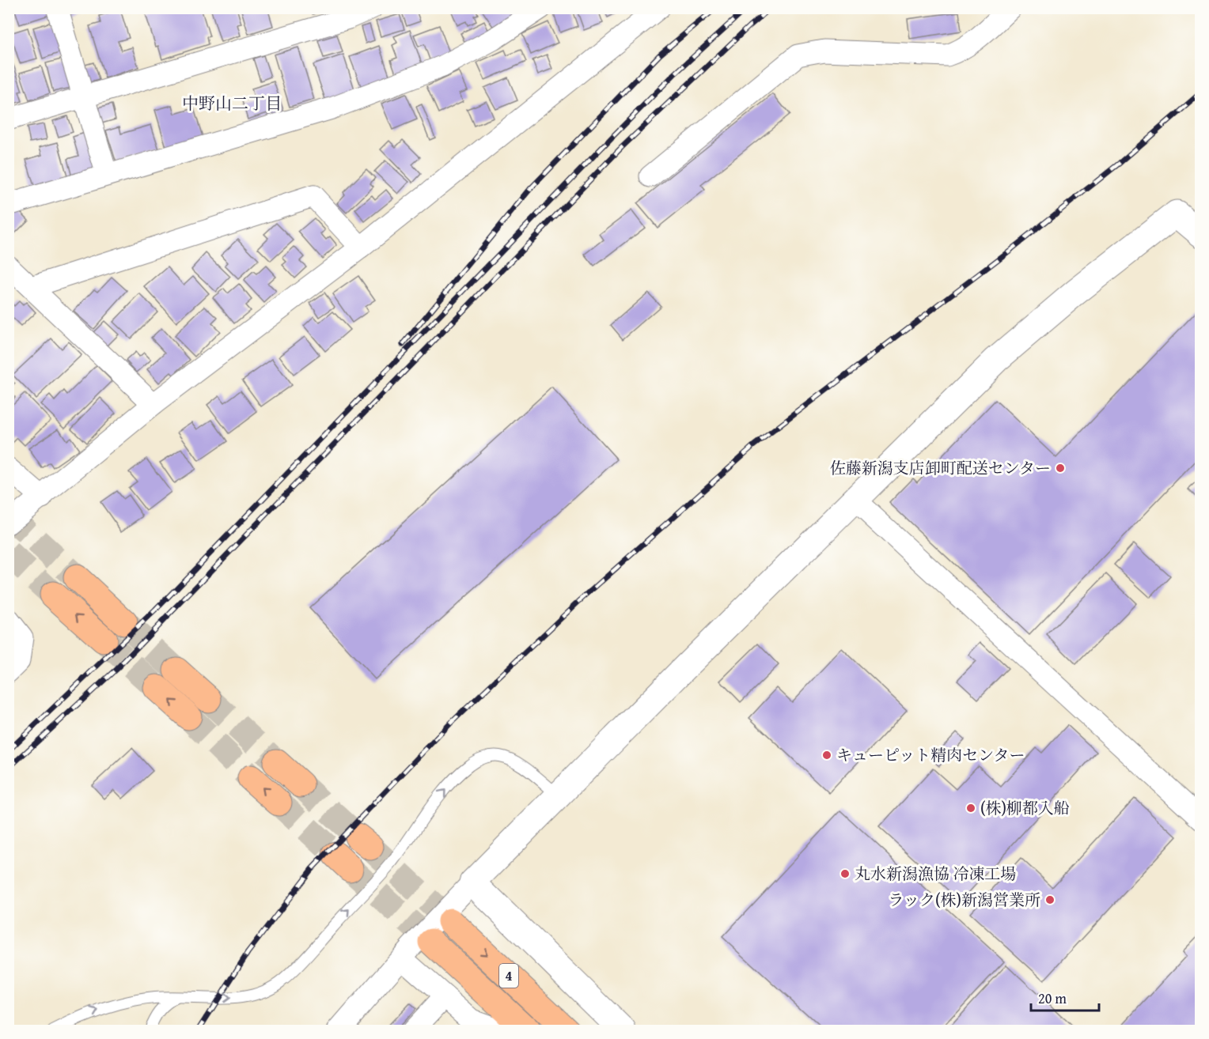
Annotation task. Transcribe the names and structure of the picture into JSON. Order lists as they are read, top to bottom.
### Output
{
  "streets": {
    "main road": ["4"]
  },
  "districts": ["中野山二丁目"],
  "places": [
    "佐藤新潟支店卸町配送センター",
    "キューピット精肉センター",
    "(株)柳都入船",
    "丸水新潟漁協 冷凍工場",
    "ラック(株)新潟営業所"
  ],
  "scale_bar": "20 m"
}
